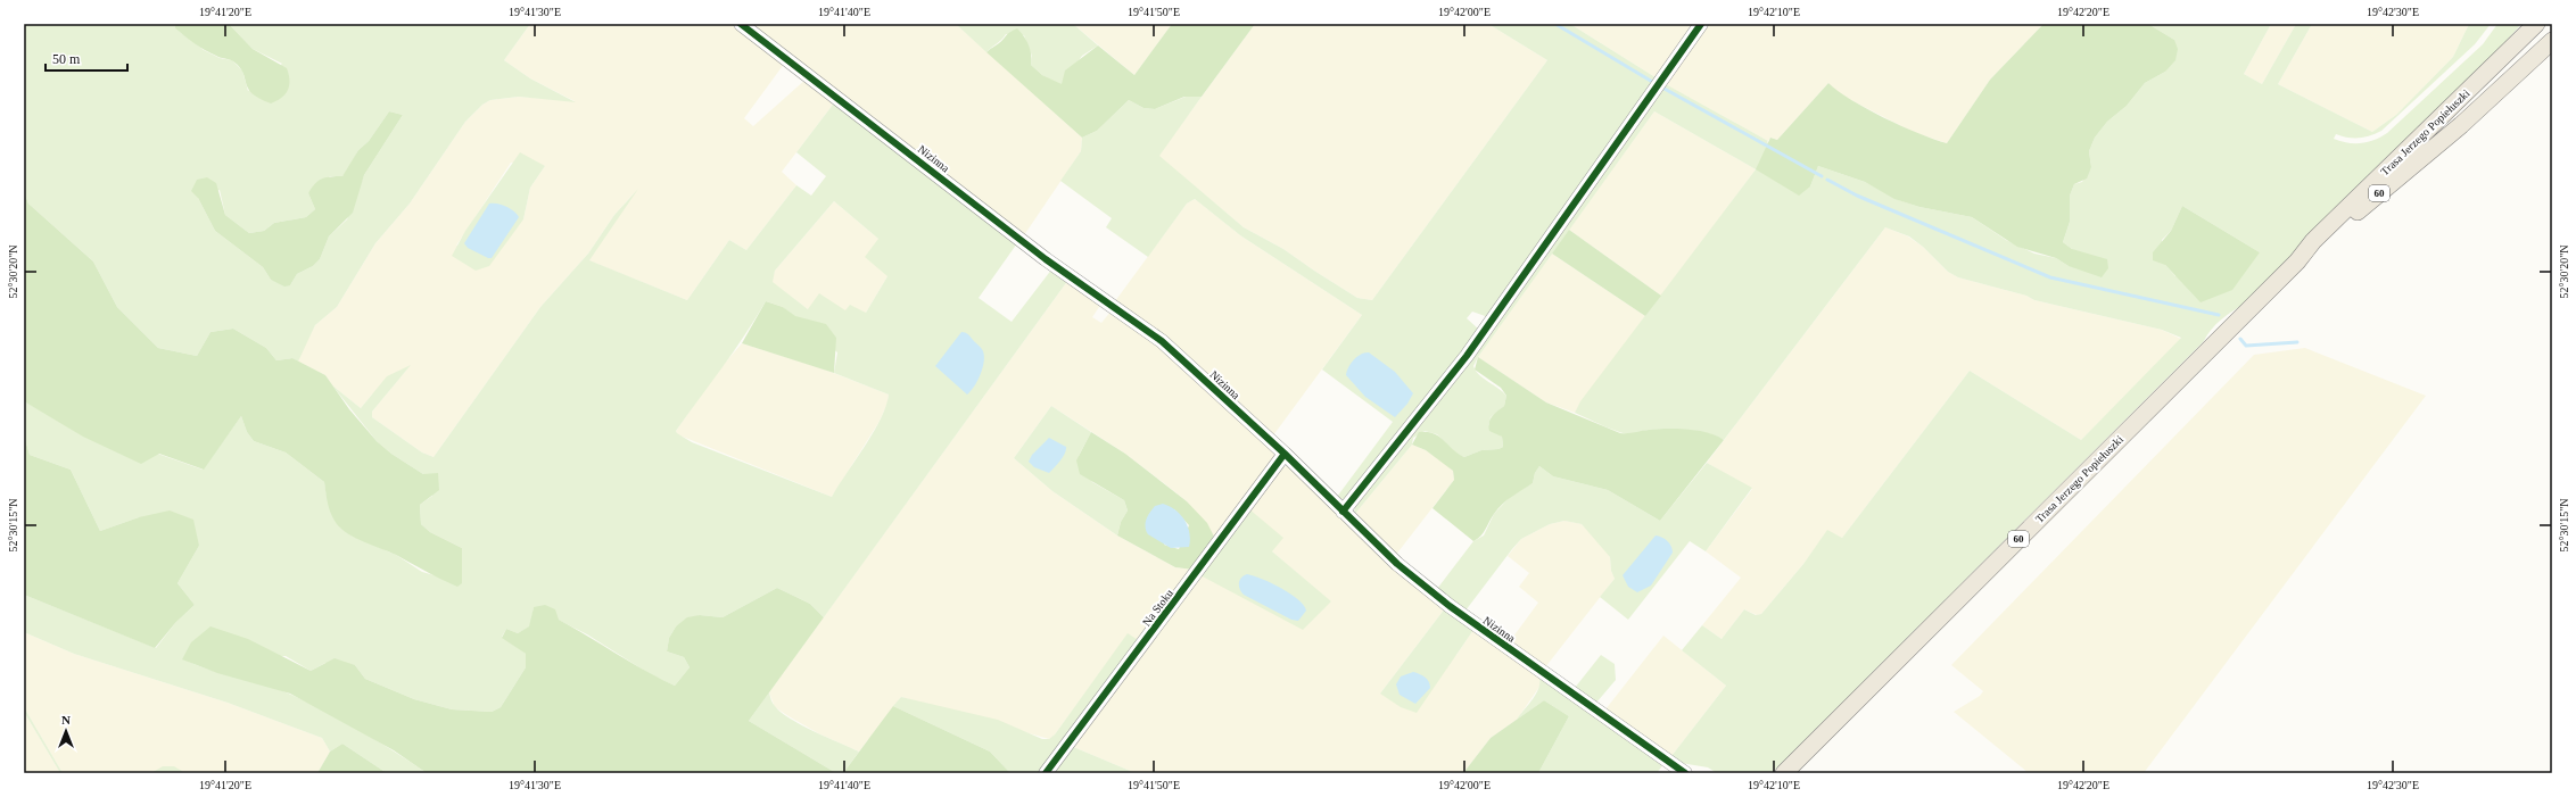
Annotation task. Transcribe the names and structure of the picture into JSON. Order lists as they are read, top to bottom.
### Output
{
  "streets": {
    "main road": ["Trasa Jerzego Popiełuszki", "60"],
    "street": ["Nizinna", "Na Stoku"]
  },
  "crossings": [
    ["Nizinna", "Na Stoku"]
  ],
  "scale_bar": "50 m",
  "north": "top",
  "coordinates": [
    "19°41'20\"E",
    "19°41'30\"E",
    "19°41'40\"E",
    "19°41'50\"E",
    "19°42'00\"E",
    "19°42'10\"E",
    "19°42'20\"E",
    "19°42'30\"E",
    "52°30'20\"N",
    "52°30'15\"N"
  ]
}
